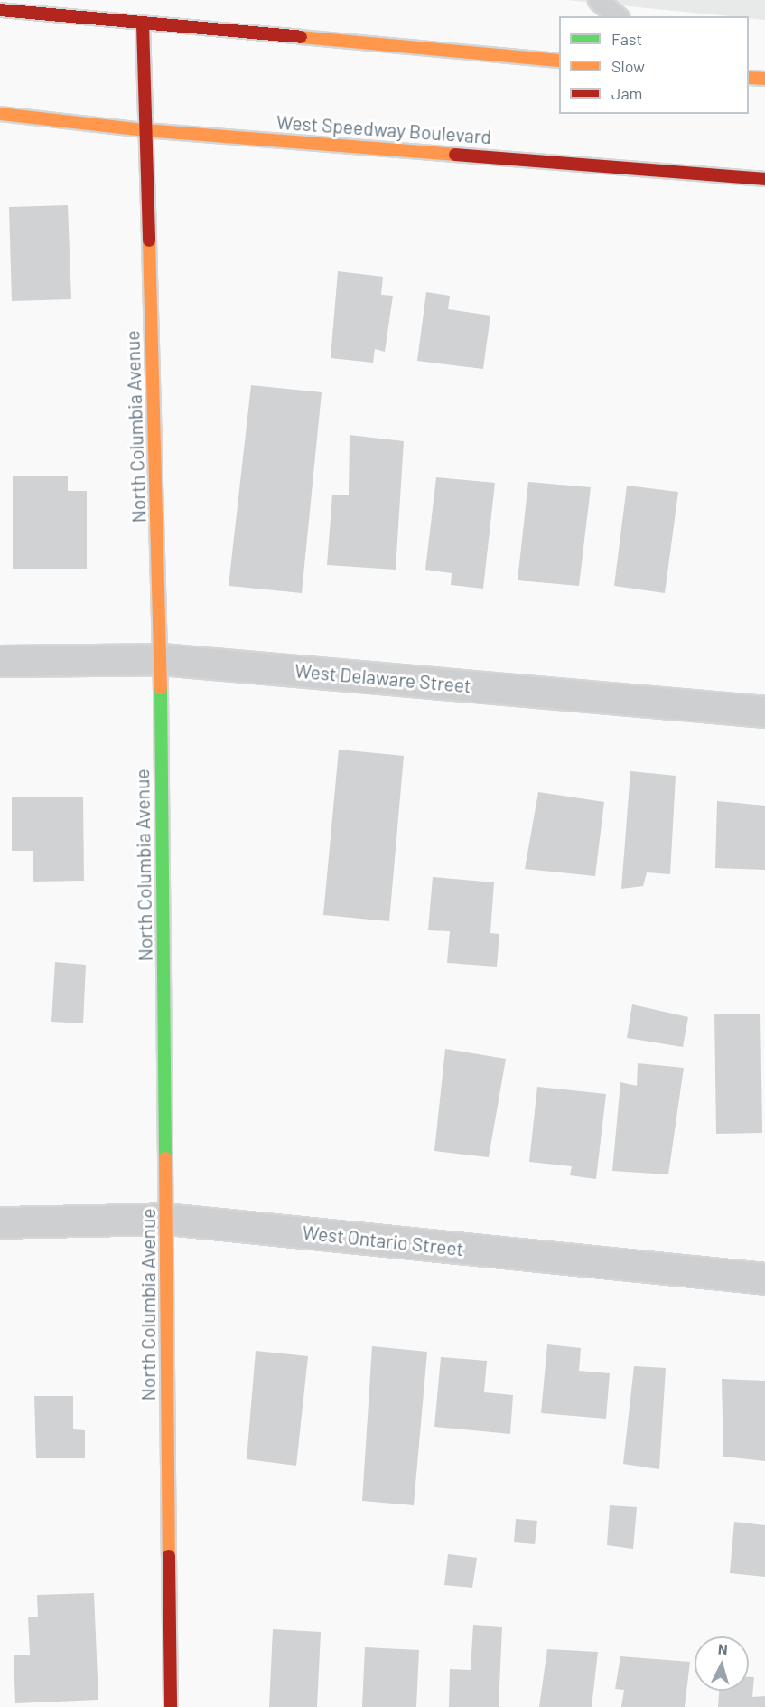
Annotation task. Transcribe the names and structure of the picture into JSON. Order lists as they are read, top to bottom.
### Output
{
  "streets": {
    "street": [
      "West Speedway Boulevard",
      "North Columbia Avenue",
      "West Delaware Street",
      "West Ontario Street"
    ]
  },
  "crossings": [
    ["West Speedway Boulevard", "North Columbia Avenue"],
    ["North Columbia Avenue", "West Delaware Street"],
    ["North Columbia Avenue", "West Ontario Street"]
  ],
  "legend": ["Fast", "Slow", "Jam"],
  "north": "top"
}
